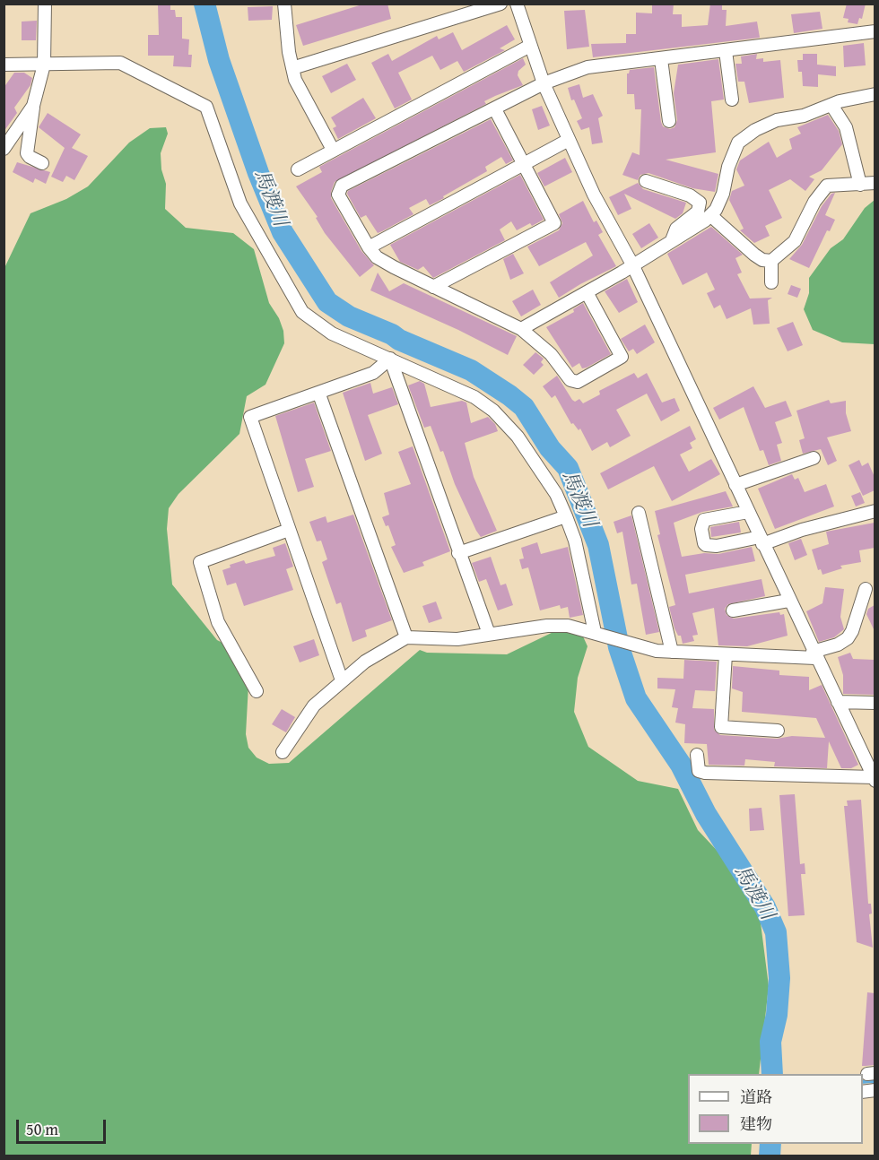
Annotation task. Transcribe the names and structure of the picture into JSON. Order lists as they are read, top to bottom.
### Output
{
  "water": ["馬渡川"],
  "legend": ["道路", "建物"],
  "scale_bar": "50 m"
}
